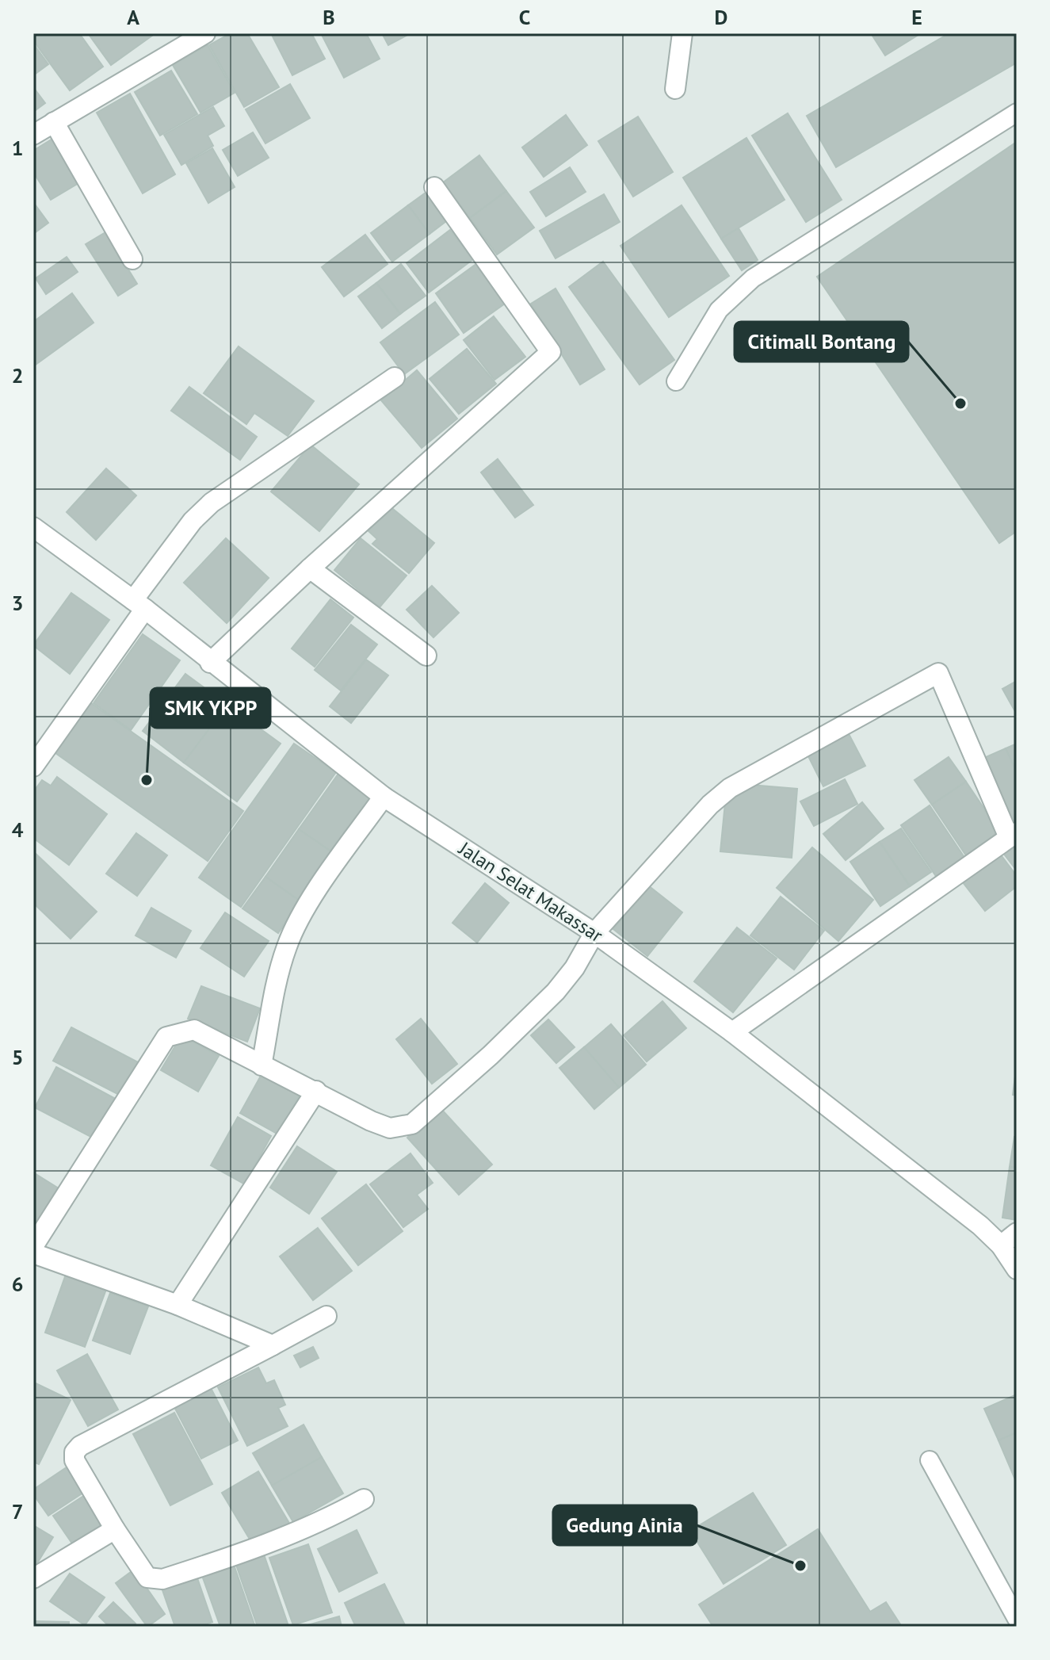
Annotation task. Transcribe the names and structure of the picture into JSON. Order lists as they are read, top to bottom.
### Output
{
  "streets": {
    "street": ["Jalan Selat Makassar"]
  },
  "places": ["Citimall Bontang", "SMK YKPP", "Gedung Ainia"],
  "grid": {
    "columns": [
      "A",
      "B",
      "C",
      "D",
      "E"
    ],
    "rows": [
      "1",
      "2",
      "3",
      "4",
      "5",
      "6",
      "7"
    ]
  }
}
